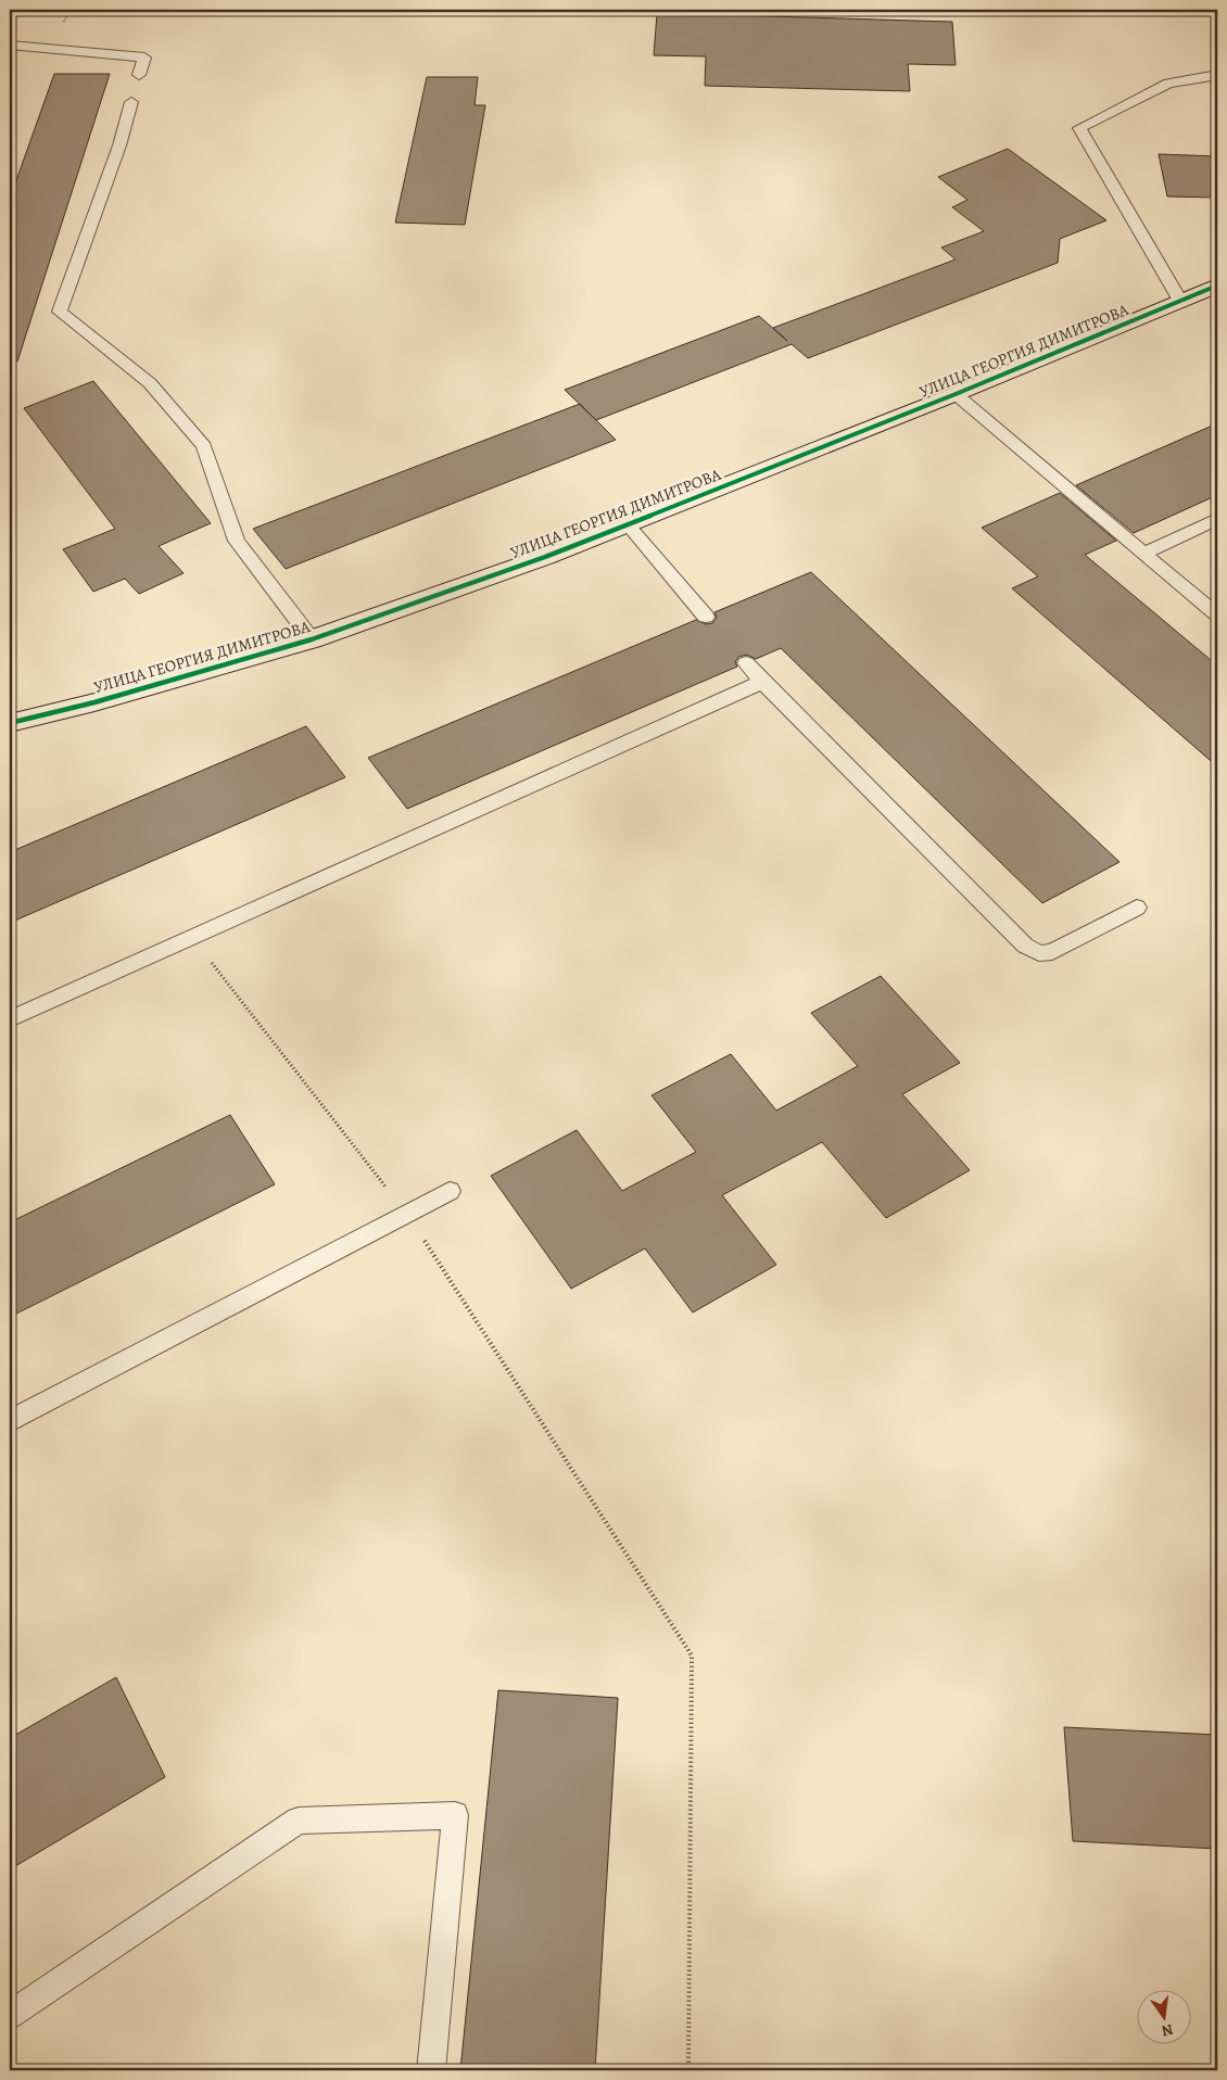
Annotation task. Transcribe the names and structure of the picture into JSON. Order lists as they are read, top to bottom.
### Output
{
  "streets": {
    "street": ["УЛИЦА ГЕОРГИЯ ДИМИТРОВА"]
  },
  "north": "bottom"
}
